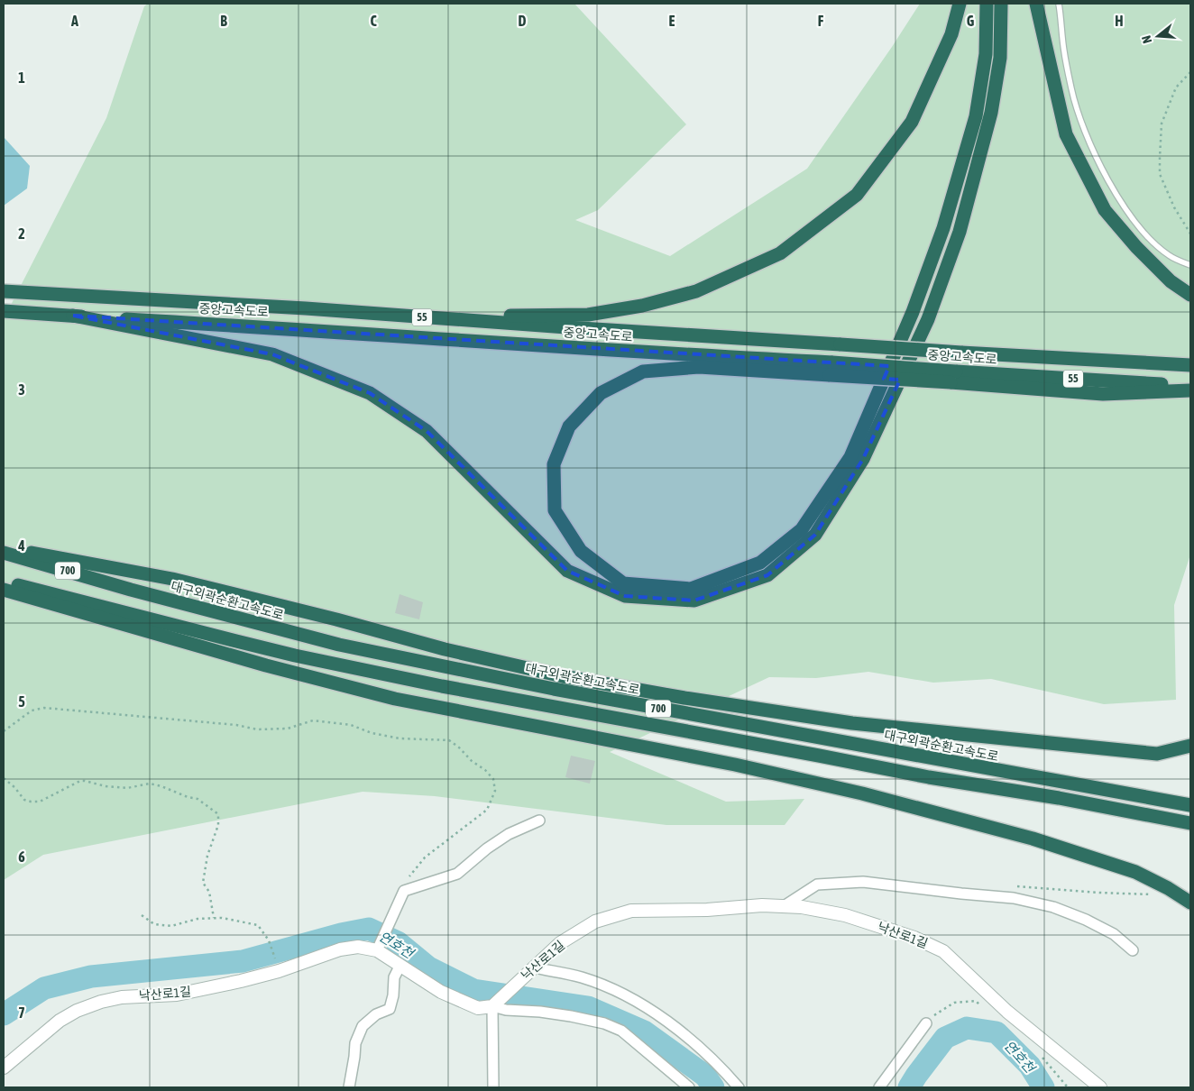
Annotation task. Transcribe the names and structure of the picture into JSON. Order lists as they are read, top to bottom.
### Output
{
  "streets": {
    "highway": [
      "중앙고속도로",
      "55",
      "700",
      "대구외곽순환고속도로"
    ],
    "street": ["낙산로1길"]
  },
  "water": ["연호천"],
  "north": "left",
  "grid": {
    "columns": [
      "A",
      "B",
      "C",
      "D",
      "E",
      "F",
      "G",
      "H"
    ],
    "rows": [
      "1",
      "2",
      "3",
      "4",
      "5",
      "6",
      "7"
    ]
  }
}
